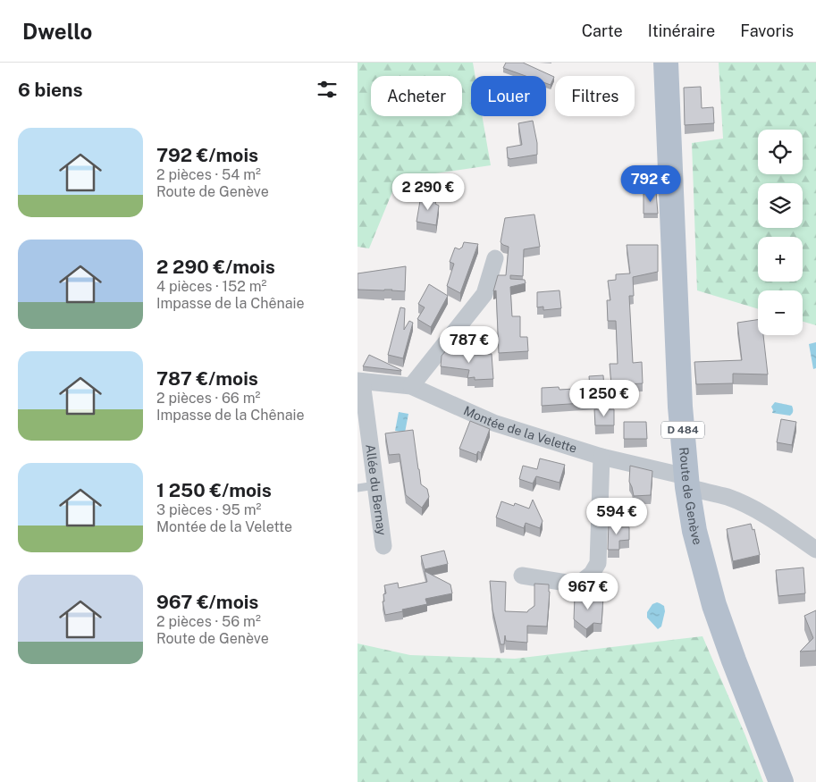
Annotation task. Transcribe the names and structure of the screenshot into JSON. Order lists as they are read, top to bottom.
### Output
{
  "streets": {
    "main road": ["D 484", "Route de Genève"],
    "street": ["Montée de la Velette", "Allée du Bernay"]
  },
  "crossings": [
    ["Montée de la Velette", "Allée du Bernay"],
    ["Montée de la Velette", "Route de Genève"]
  ],
  "page": {
    "header": "Dwello",
    "nav": ["Carte", "Itinéraire", "Favoris"],
    "heading": "6 biens",
    "chip": ["Acheter", "Louer", "Filtres"],
    "list": [
      {
        "name": "792 €/mois",
        "note": "2 pièces · 54 m² · Route de Genève"
      },
      {
        "name": "2 290 €/mois",
        "note": "4 pièces · 152 m² · Impasse de la Chênaie"
      },
      {
        "name": "787 €/mois",
        "note": "2 pièces · 66 m² · Impasse de la Chênaie"
      },
      {
        "name": "1 250 €/mois",
        "note": "3 pièces · 95 m² · Montée de la Velette"
      },
      {
        "name": "967 €/mois",
        "note": "2 pièces · 56 m² · Route de Genève"
      }
    ],
    "map_buttons": ["+", "−"],
    "price": [
      "792 €",
      "2 290 €",
      "787 €",
      "1 250 €",
      "594 €",
      "967 €"
    ]
  }
}
